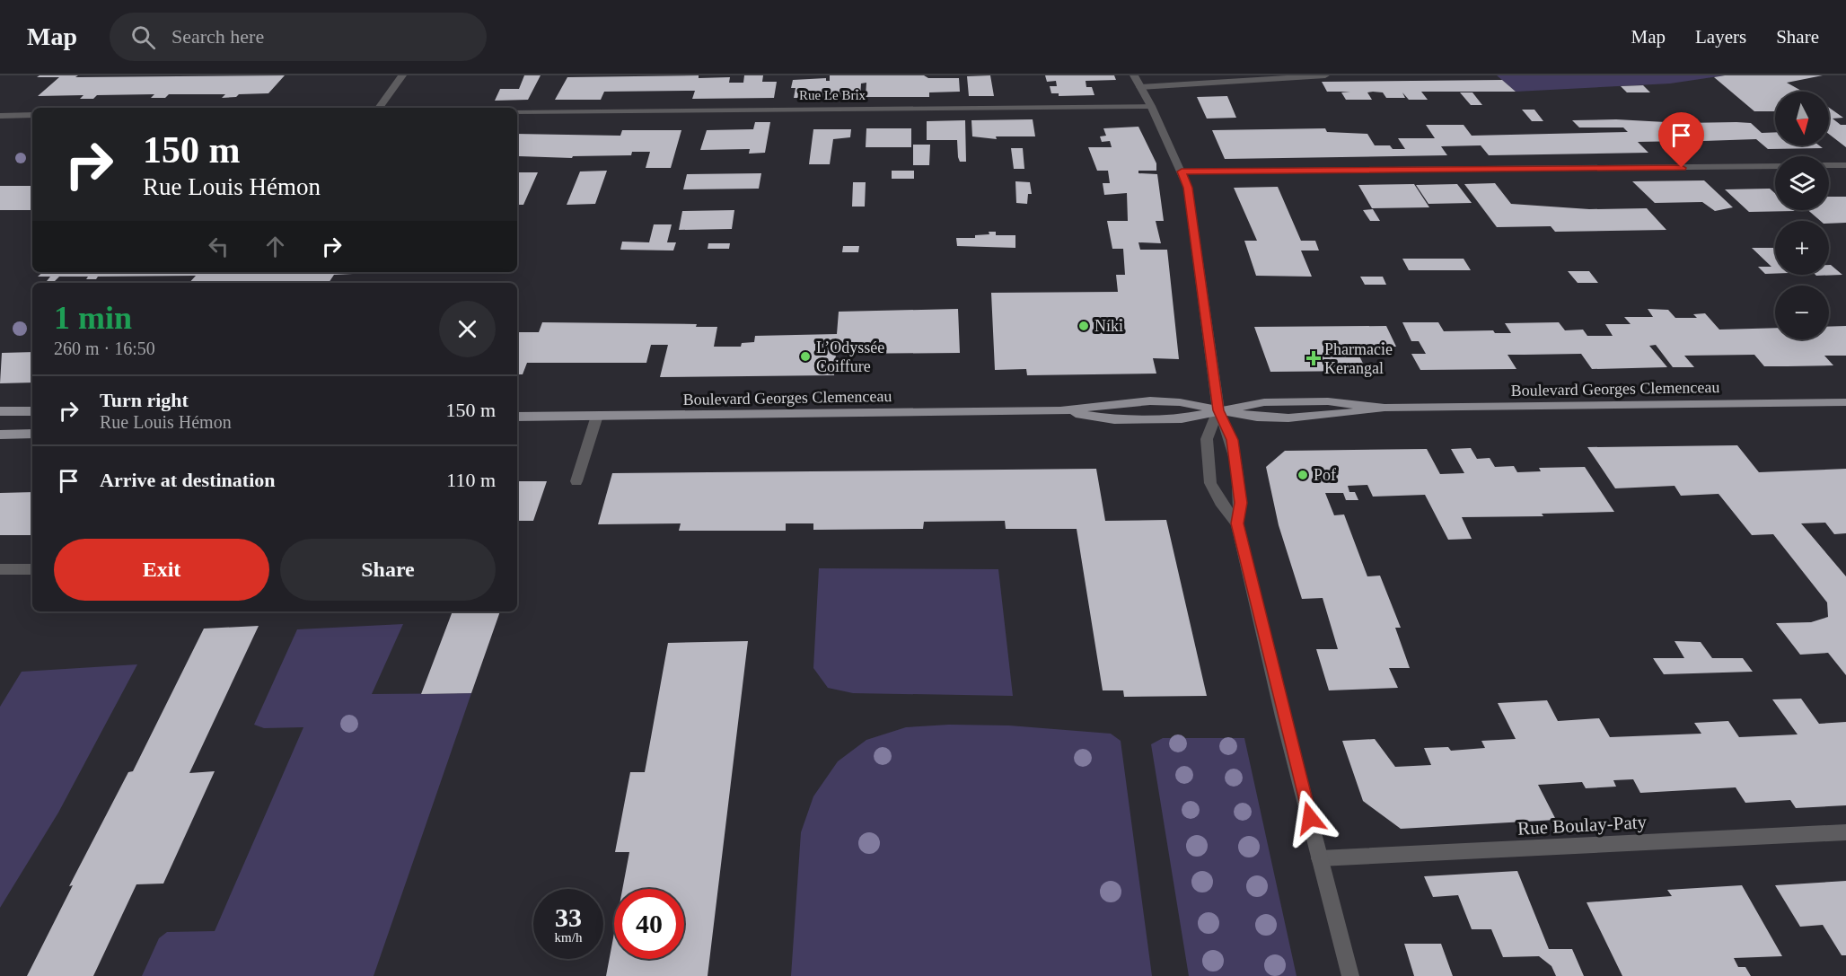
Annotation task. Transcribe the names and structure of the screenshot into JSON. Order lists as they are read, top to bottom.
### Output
{
  "streets": {
    "main road": ["Boulevard Georges Clemenceau"],
    "street": ["Rue Le Brix", "Rue Boulay-Paty"]
  },
  "places": {
    "other": ["Níki", "L’Odyssée Coiffure", "Pof"],
    "health": ["Pharmacie Kerangal"]
  },
  "north": "bottom",
  "page": {
    "header": "Map",
    "search": "Search here",
    "nav": ["Map", "Layers", "Share"],
    "map_buttons": ["+", "−"],
    "turn": ["150 m", "Rue Louis Hémon"],
    "heading": ["1 min", "260 m · 16:50"],
    "list": [
      {
        "name": "Turn right",
        "note": "Rue Louis Hémon",
        "value": "150 m"
      },
      {
        "name": "Arrive at destination",
        "value": "110 m"
      }
    ],
    "buttons": ["Exit", "Share"],
    "speed": "33 km/h",
    "limit": "40"
  }
}
